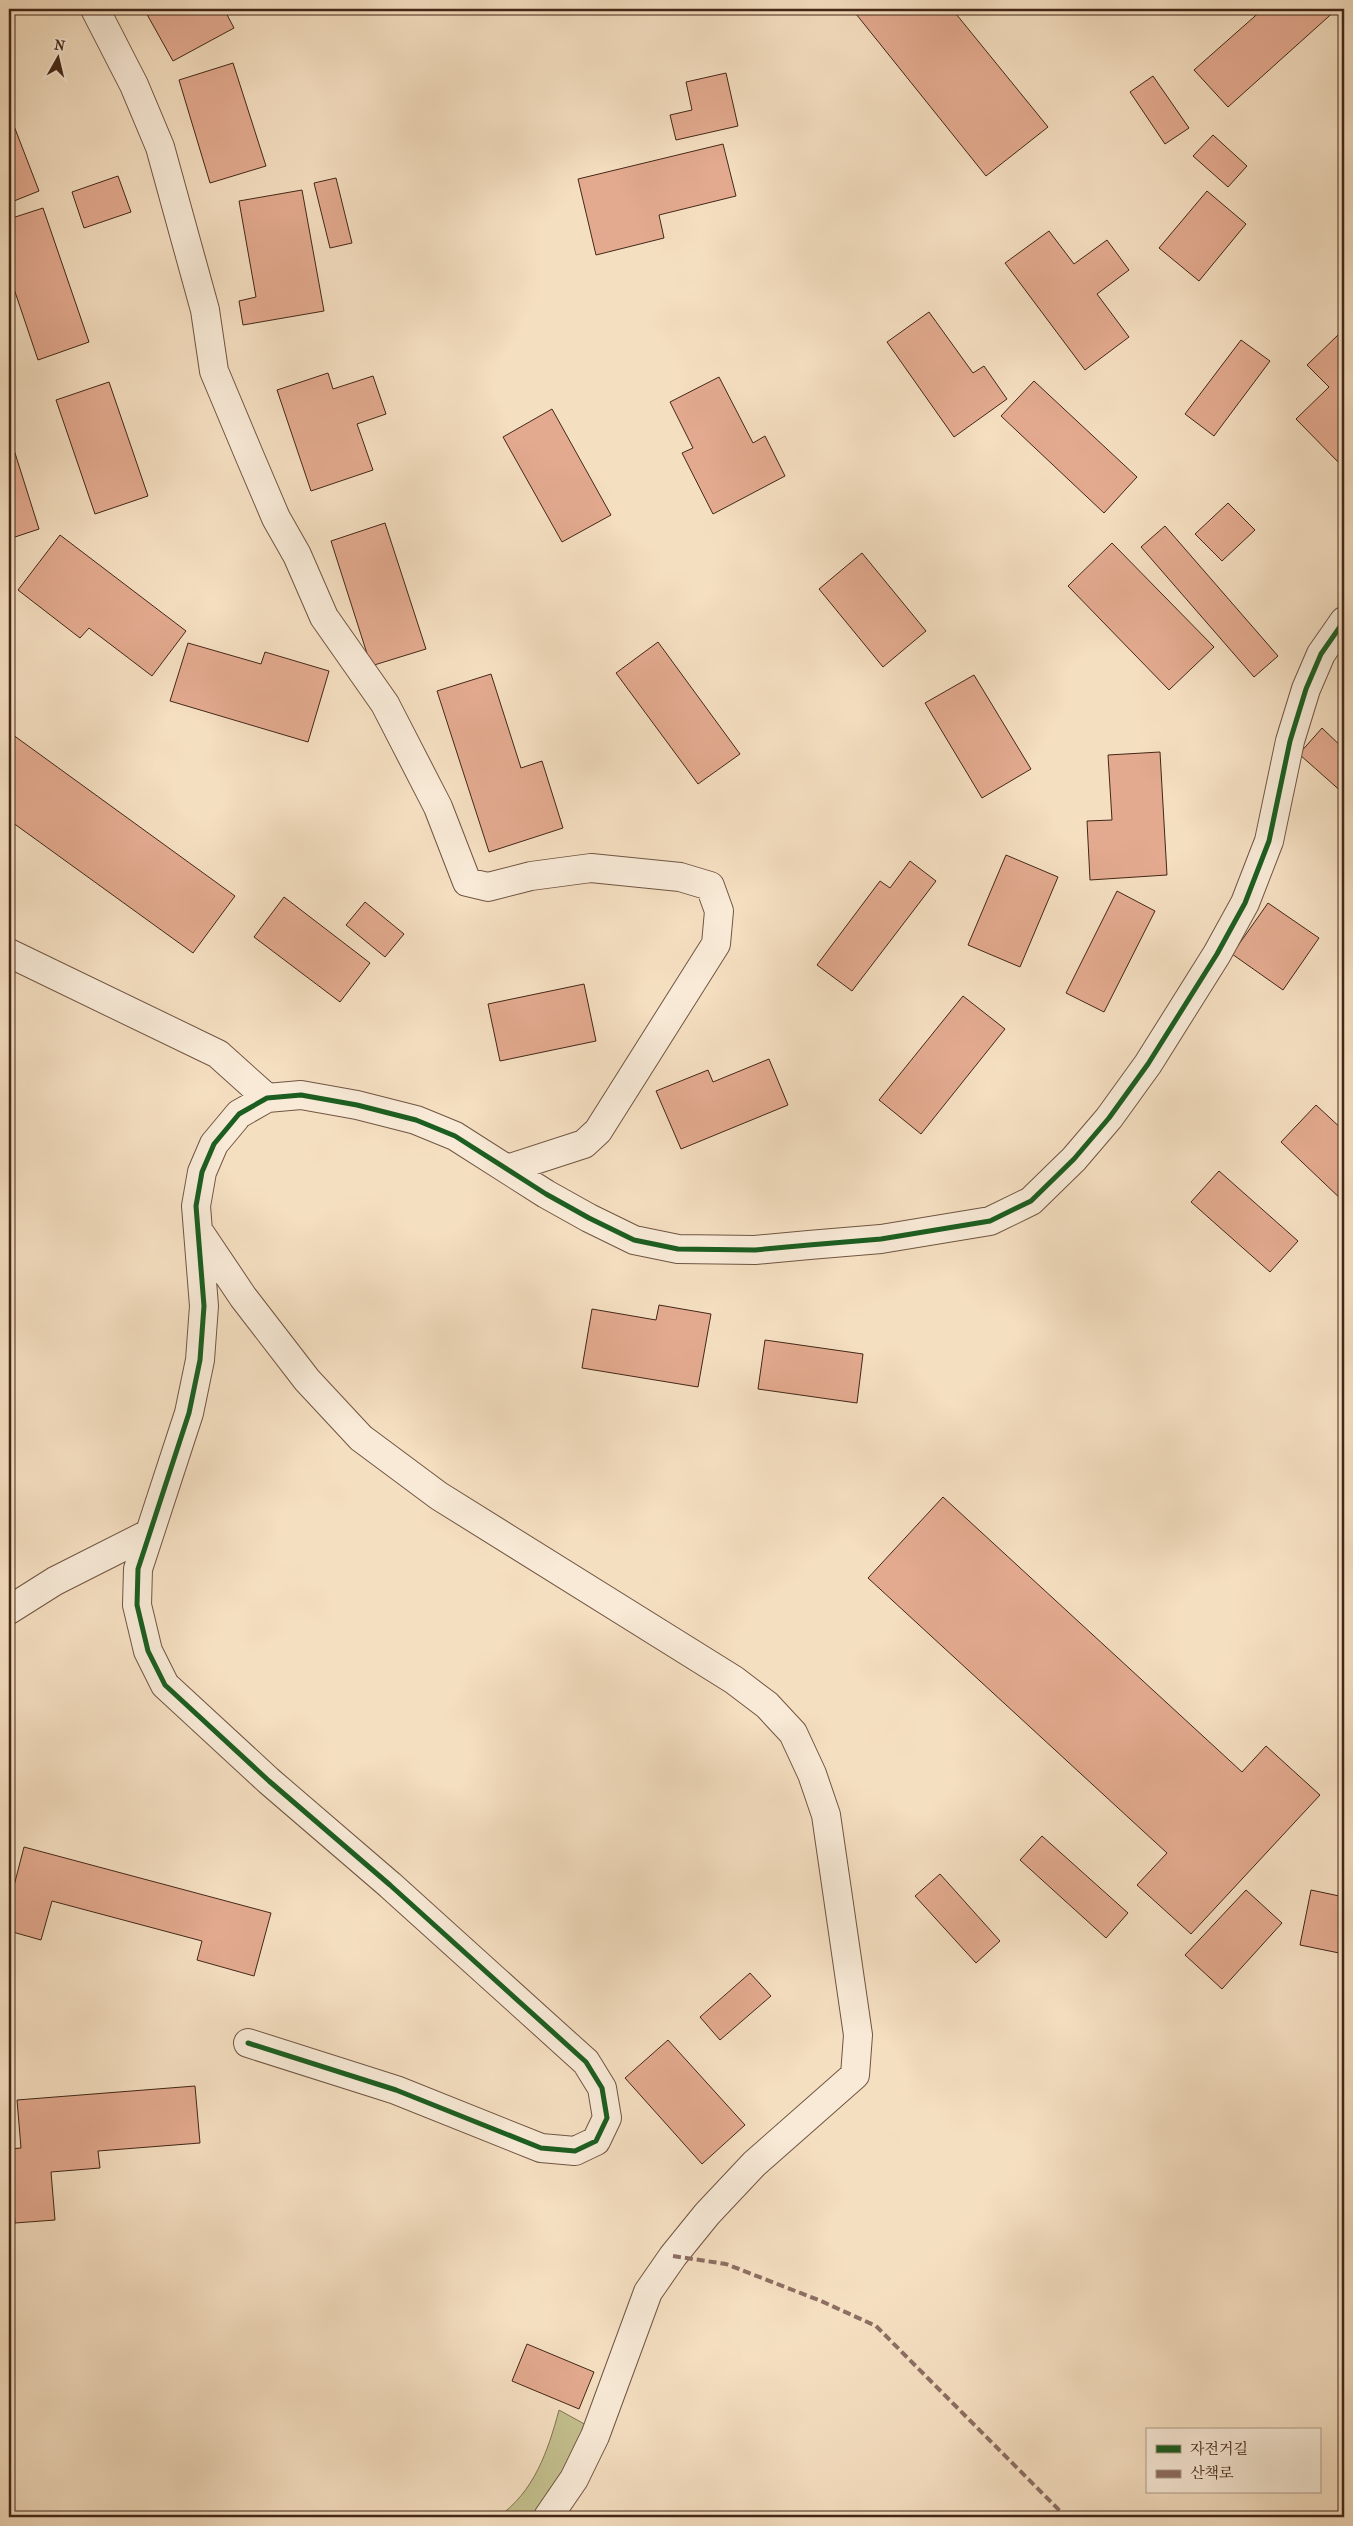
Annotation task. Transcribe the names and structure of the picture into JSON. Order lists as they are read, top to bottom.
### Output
{
  "legend": ["자전거길", "산책로"],
  "north": "top"
}
